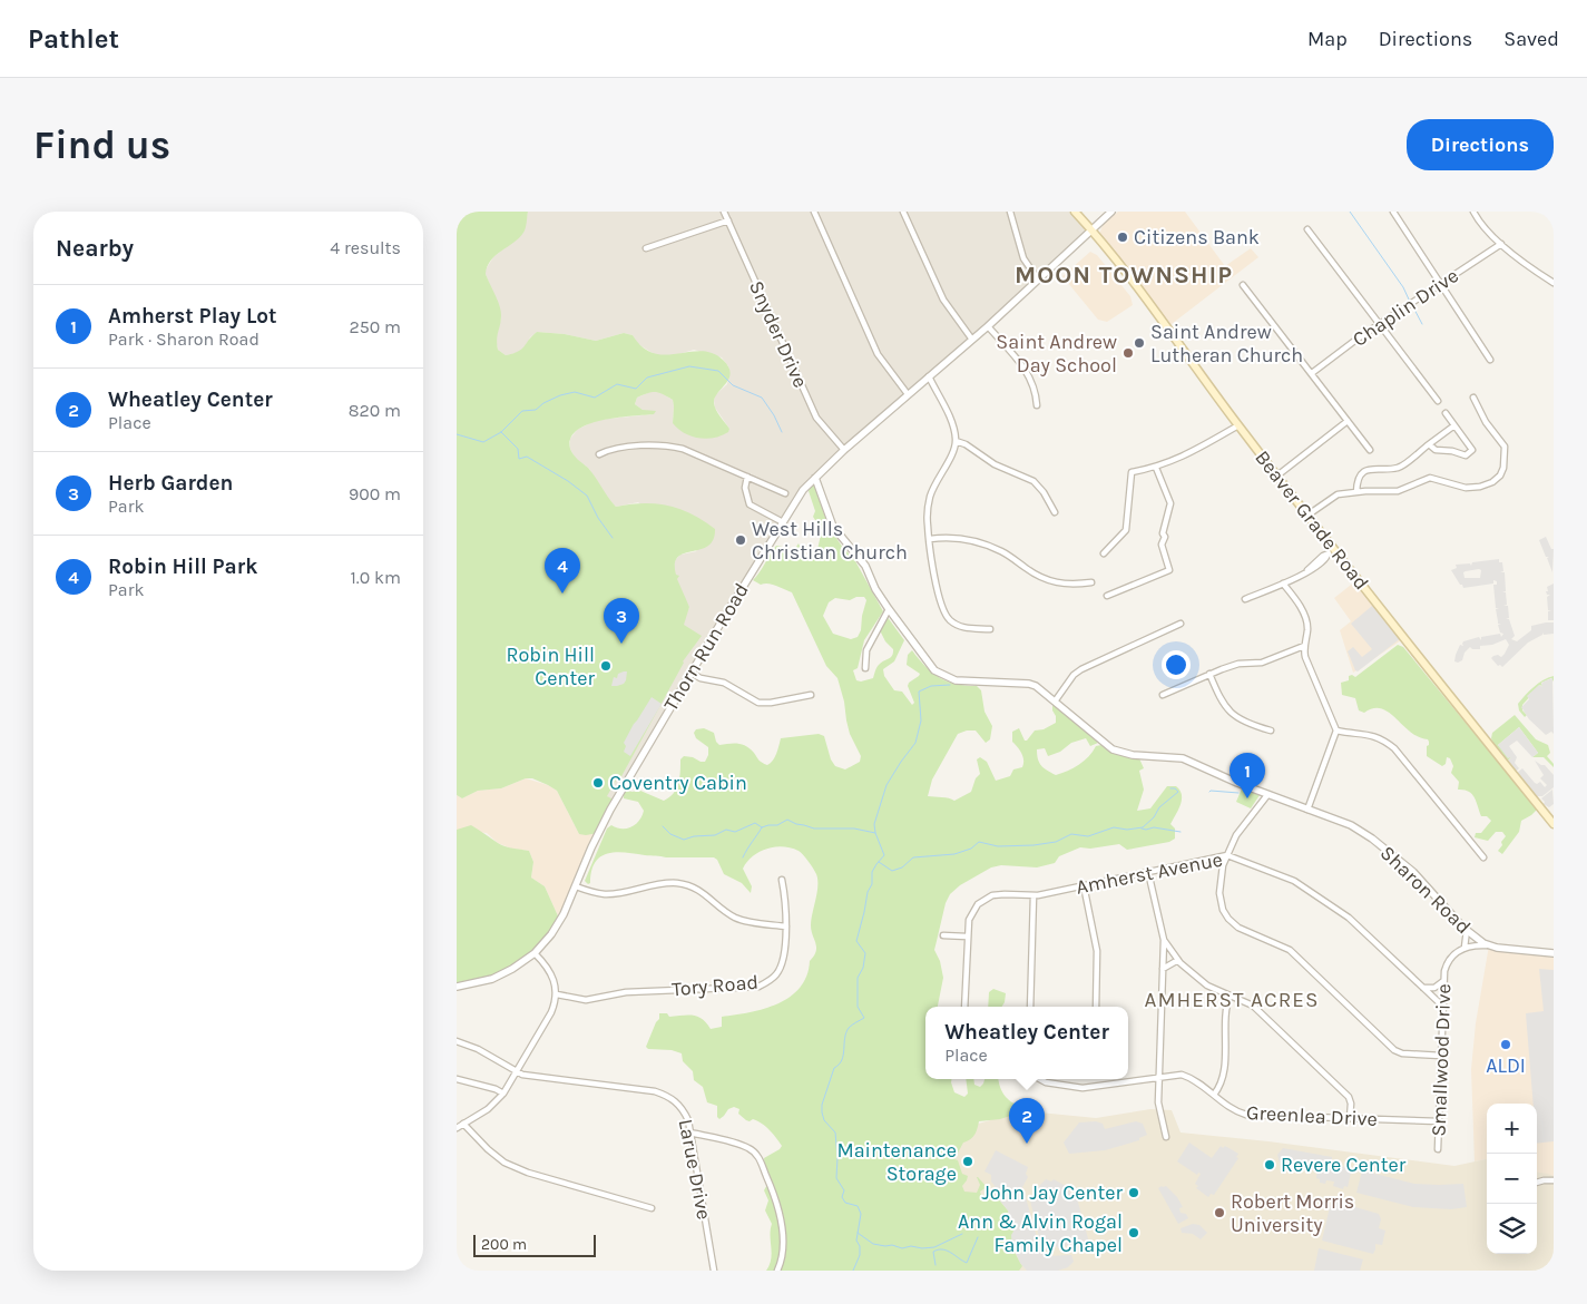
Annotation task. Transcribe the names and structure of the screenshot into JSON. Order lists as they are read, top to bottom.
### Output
{
  "streets": {
    "main road": ["Beaver Grade Road"],
    "street": [
      "Chaplin Drive",
      "Snyder Drive",
      "Thorn Run Road",
      "Amherst Avenue",
      "Sharon Road",
      "Tory Road",
      "Smallwood Drive",
      "Greenlea Drive",
      "Larue Drive"
    ]
  },
  "crossings": [
    ["Snyder Drive", "Thorn Run Road"],
    ["Beaver Grade Road", "Thorn Run Road"],
    ["Thorn Run Road", "Sharon Road"],
    ["Amherst Avenue", "Smallwood Drive"],
    ["Smallwood Drive", "Greenlea Drive"]
  ],
  "districts": ["MOON TOWNSHIP", "AMHERST ACRES"],
  "places": [
    "Citizens Bank",
    "Saint Andrew Lutheran Church",
    "Saint Andrew Day School",
    "West Hills Christian Church",
    "Robin Hill Center",
    "Coventry Cabin",
    "ALDI",
    "Maintenance Storage",
    "Revere Center",
    "John Jay Center",
    "Robert Morris University",
    "Ann & Alvin Rogal Family Chapel"
  ],
  "scale_bar": "200 m",
  "page": {
    "header": "Pathlet",
    "nav": ["Map", "Directions", "Saved"],
    "buttons": "Directions",
    "title": "Find us",
    "heading": ["Nearby", "4 results"],
    "list": [
      {
        "mark": "1",
        "name": "Amherst Play Lot",
        "note": "Park · Sharon Road",
        "value": "250 m"
      },
      {
        "mark": "2",
        "name": "Wheatley Center",
        "note": "Place",
        "value": "820 m"
      },
      {
        "mark": "3",
        "name": "Herb Garden",
        "note": "Park",
        "value": "900 m"
      },
      {
        "mark": "4",
        "name": "Robin Hill Park",
        "note": "Park",
        "value": "1.0 km"
      }
    ],
    "pins": [
      "4",
      "3",
      "1",
      "2"
    ],
    "popup": ["Wheatley Center", "Place"],
    "map_buttons": ["+", "−"],
    "scale": "200 m"
  }
}
